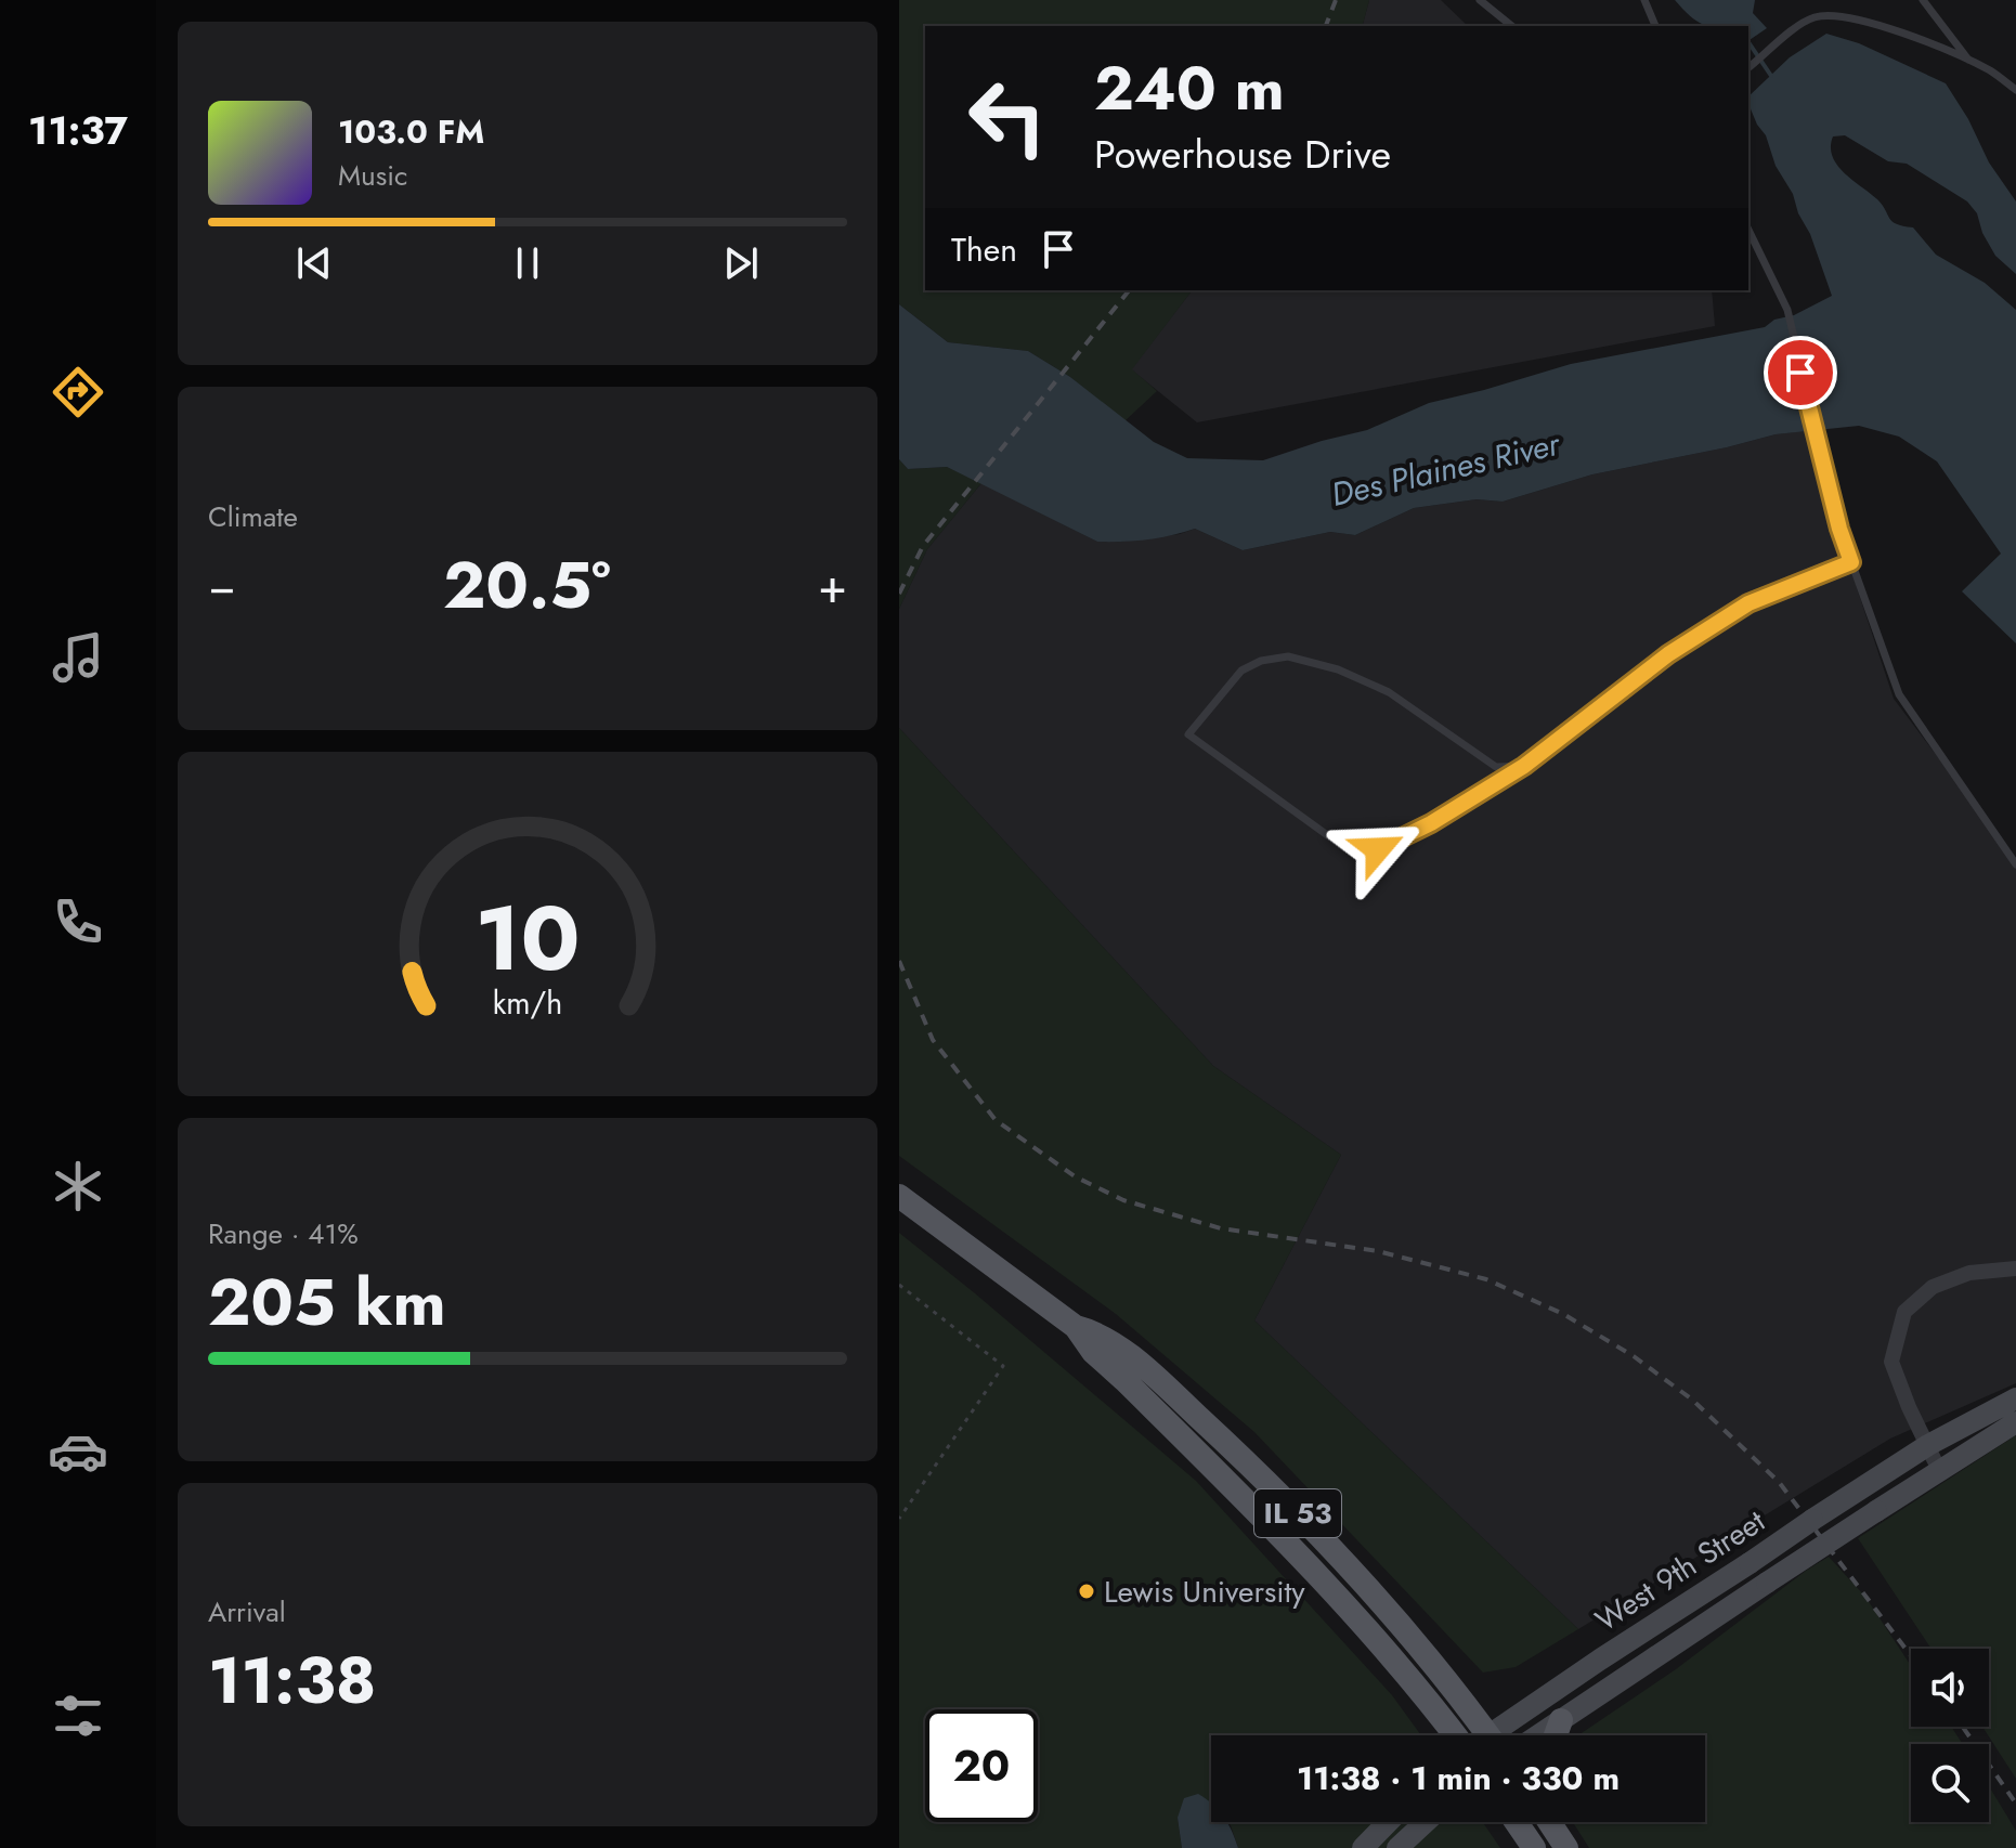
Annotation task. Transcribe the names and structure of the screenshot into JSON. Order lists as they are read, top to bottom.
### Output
{
  "streets": {
    "main road": ["IL 53", "West 9th Street"]
  },
  "water": ["Des Plaines River"],
  "places": ["Lewis University"],
  "page": {
    "tabs": "11:37",
    "turn": ["240 m", "Powerhouse Drive"],
    "song": ["103.0 FM", "Music"],
    "then": "Then",
    "tile": [
      "Climate",
      ["Range · 41%", "205 km"],
      ["Arrival", "11:38"]
    ],
    "heat": ["−", "20.5°", "+"],
    "limit": "20",
    "trip": "11:38 · 1 min · 330 m",
    "gauge": ["10", "km/h"]
  }
}
